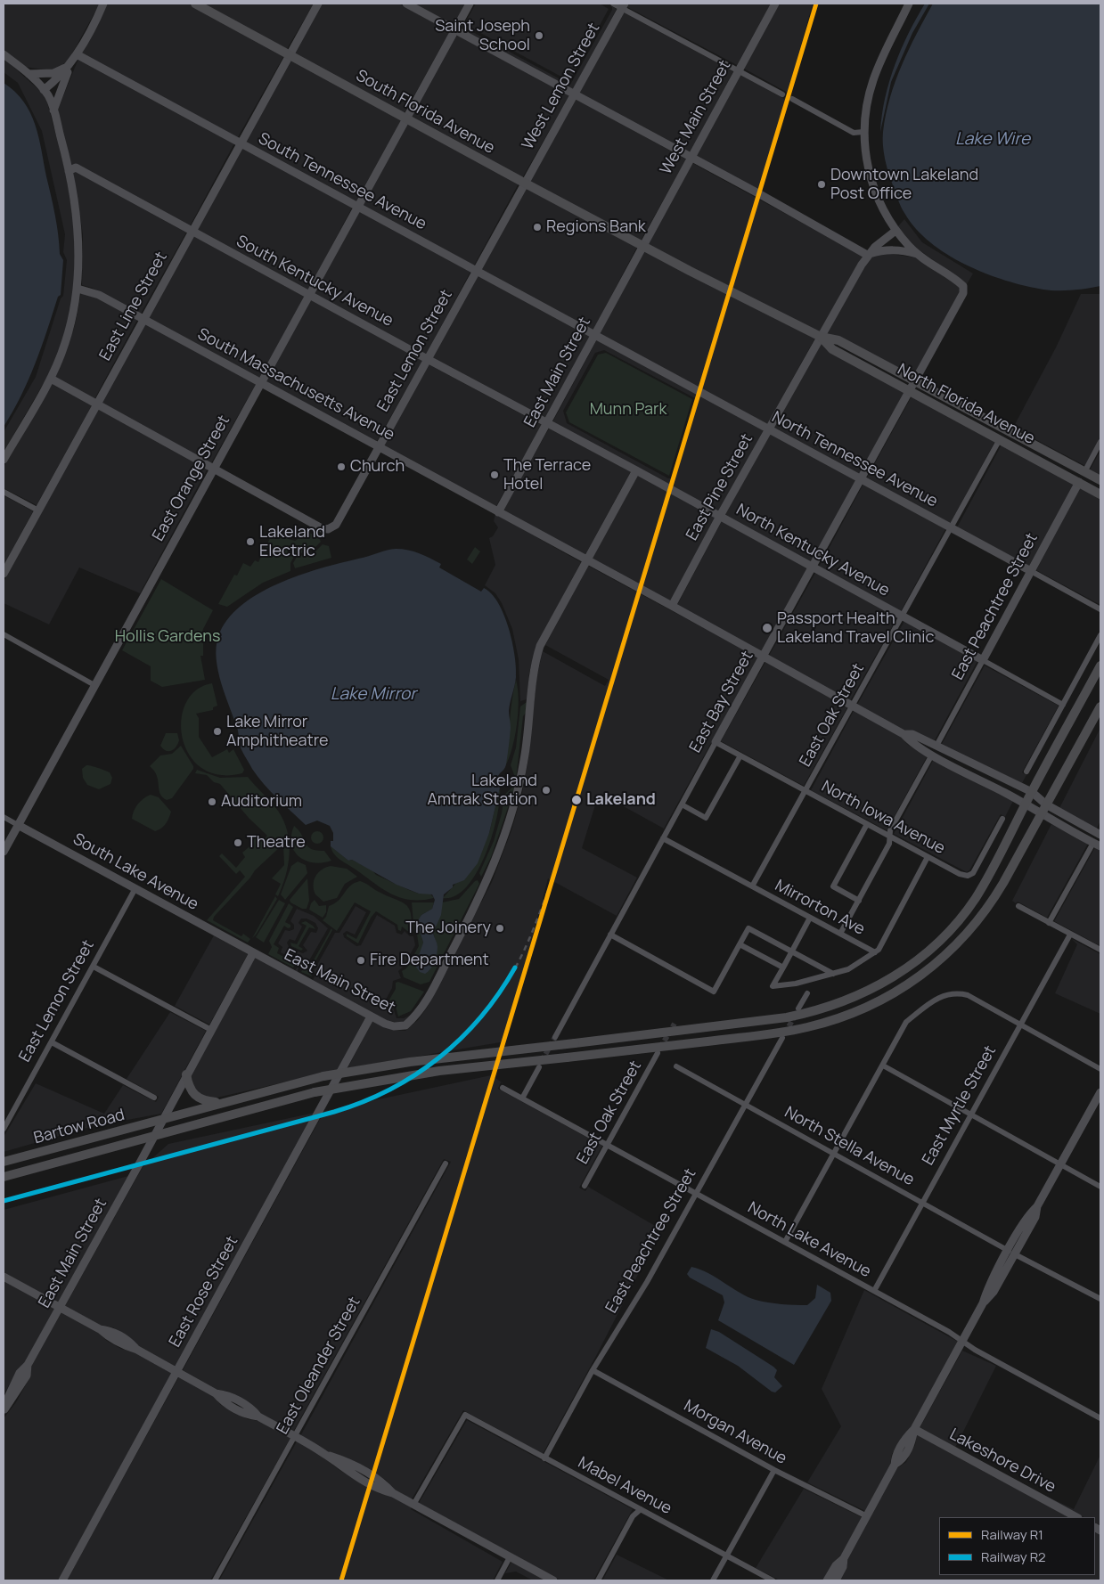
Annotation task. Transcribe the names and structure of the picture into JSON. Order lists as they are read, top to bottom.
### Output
{
  "streets": {
    "main road": ["South Florida Avenue", "North Florida Avenue", "Bartow Road"],
    "street": [
      "West Lemon Street",
      "West Main Street",
      "South Tennessee Avenue",
      "South Kentucky Avenue",
      "East Lime Street",
      "East Lemon Street",
      "East Main Street",
      "South Massachusetts Avenue",
      "North Tennessee Avenue",
      "East Orange Street",
      "East Pine Street",
      "North Kentucky Avenue",
      "East Peachtree Street",
      "East Bay Street",
      "East Oak Street",
      "North Iowa Avenue",
      "South Lake Avenue",
      "Mirrorton Ave",
      "East Myrtle Street",
      "North Stella Avenue",
      "North Lake Avenue",
      "East Rose Street",
      "East Oleander Street",
      "Morgan Avenue",
      "Lakeshore Drive",
      "Mabel Avenue"
    ]
  },
  "crossings": [
    ["West Lemon Street", "South Florida Avenue"],
    ["West Lemon Street", "East Lemon Street"],
    ["South Florida Avenue", "West Main Street"],
    ["South Florida Avenue", "East Lime Street"],
    ["South Florida Avenue", "East Lemon Street"],
    ["South Florida Avenue", "East Main Street"],
    ["South Florida Avenue", "North Florida Avenue"],
    ["South Florida Avenue", "East Orange Street"],
    ["West Main Street", "East Main Street"],
    ["West Main Street", "North Florida Avenue"],
    ["South Tennessee Avenue", "East Lime Street"],
    ["South Tennessee Avenue", "East Lemon Street"],
    ["South Tennessee Avenue", "East Main Street"],
    ["South Tennessee Avenue", "North Tennessee Avenue"],
    ["South Tennessee Avenue", "East Orange Street"],
    ["South Kentucky Avenue", "East Lime Street"],
    ["South Kentucky Avenue", "East Lemon Street"],
    ["South Kentucky Avenue", "East Main Street"],
    ["South Kentucky Avenue", "East Orange Street"],
    ["South Kentucky Avenue", "North Kentucky Avenue"],
    ["East Lime Street", "South Massachusetts Avenue"],
    ["East Lemon Street", "South Massachusetts Avenue"],
    ["East Lemon Street", "East Orange Street"],
    ["East Lemon Street", "South Lake Avenue"],
    ["East Main Street", "South Massachusetts Avenue"],
    ["East Main Street", "North Florida Avenue"],
    ["East Main Street", "North Tennessee Avenue"],
    ["East Main Street", "North Kentucky Avenue"],
    ["East Main Street", "South Lake Avenue"],
    ["East Main Street", "Bartow Road"],
    ["East Main Street", "East Rose Street"],
    ["South Massachusetts Avenue", "East Orange Street"],
    ["South Massachusetts Avenue", "East Pine Street"],
    ["South Massachusetts Avenue", "East Bay Street"],
    ["South Massachusetts Avenue", "East Oak Street"],
    ["North Florida Avenue", "East Pine Street"],
    ["North Florida Avenue", "East Peachtree Street"],
    ["North Florida Avenue", "East Bay Street"],
    ["North Florida Avenue", "East Oak Street"],
    ["North Tennessee Avenue", "East Pine Street"],
    ["North Tennessee Avenue", "East Peachtree Street"],
    ["North Tennessee Avenue", "East Bay Street"],
    ["North Tennessee Avenue", "East Oak Street"],
    ["East Orange Street", "South Lake Avenue"],
    ["East Pine Street", "North Kentucky Avenue"],
    ["North Kentucky Avenue", "East Peachtree Street"],
    ["North Kentucky Avenue", "East Bay Street"],
    ["North Kentucky Avenue", "East Oak Street"],
    ["East Peachtree Street", "North Stella Avenue"],
    ["East Peachtree Street", "North Lake Avenue"],
    ["East Peachtree Street", "Morgan Avenue"],
    ["East Peachtree Street", "Mabel Avenue"],
    ["East Bay Street", "North Iowa Avenue"],
    ["East Bay Street", "Mirrorton Ave"],
    ["East Oak Street", "North Iowa Avenue"],
    ["East Oak Street", "Mirrorton Ave"],
    ["East Oak Street", "North Lake Avenue"],
    ["East Myrtle Street", "North Stella Avenue"],
    ["East Myrtle Street", "North Lake Avenue"]
  ],
  "water": ["Lake Wire", "Lake Mirror"],
  "parks": ["Munn Park", "Hollis Gardens"],
  "places": [
    "Saint Joseph School",
    "Downtown Lakeland Post Office",
    "Regions Bank",
    "Church",
    "The Terrace Hotel",
    "Lakeland Electric",
    "Passport Health Lakeland Travel Clinic",
    "Lake Mirror Amphitheatre",
    "Lakeland Amtrak Station",
    "Lakeland",
    "Auditorium",
    "Theatre",
    "The Joinery",
    "Fire Department"
  ],
  "lines": ["rail line R1", "rail line R2"],
  "legend": ["Railway R1", "Railway R2"]
}
